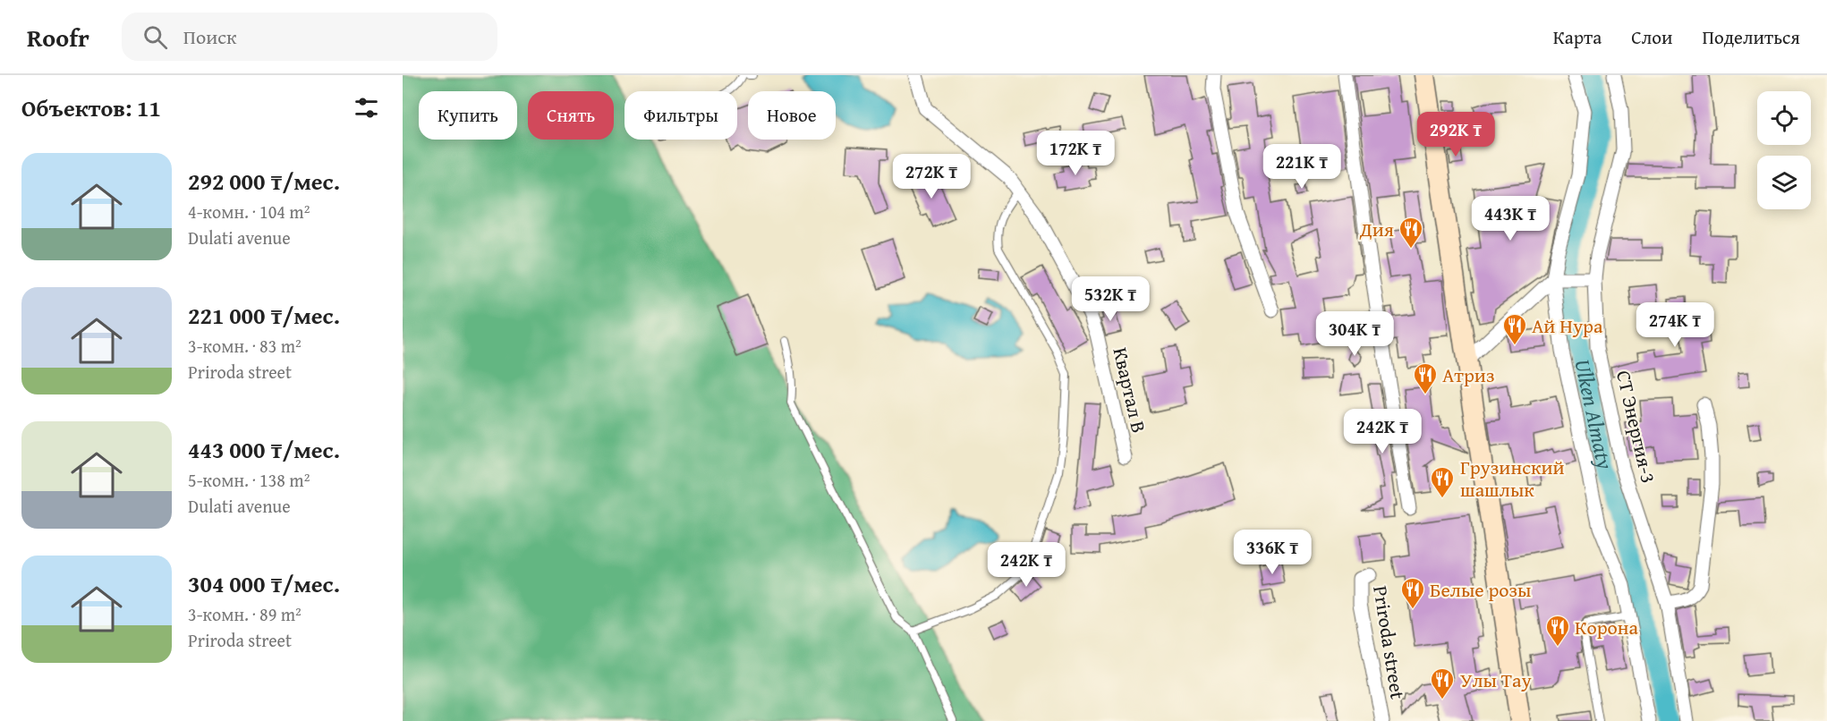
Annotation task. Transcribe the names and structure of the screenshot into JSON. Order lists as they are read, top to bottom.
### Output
{
  "streets": {
    "street": ["Квартал В", "СТ Энергия-3", "Priroda street"]
  },
  "water": ["Ulken Almaty"],
  "places": {
    "restaurant": [
      "Дия",
      "Ай Нура",
      "Атриз",
      "Грузинский шашлык",
      "Белые розы",
      "Корона",
      "Улы Тау"
    ]
  },
  "page": {
    "header": "Roofr",
    "search": "Поиск",
    "nav": ["Карта", "Слои", "Поделиться"],
    "heading": "Объектов: 11",
    "chip": [
      "Купить",
      "Снять",
      "Фильтры",
      "Новое"
    ],
    "price": [
      "292K ₸",
      "172K ₸",
      "221K ₸",
      "272K ₸",
      "443K ₸",
      "532K ₸",
      "274K ₸",
      "304K ₸",
      "242K ₸",
      "336K ₸",
      "242K ₸"
    ],
    "list": [
      {
        "name": "292 000 ₸/мес.",
        "note": "4-комн. · 104 m² · Dulati avenue"
      },
      {
        "name": "221 000 ₸/мес.",
        "note": "3-комн. · 83 m² · Priroda street"
      },
      {
        "name": "443 000 ₸/мес.",
        "note": "5-комн. · 138 m² · Dulati avenue"
      },
      {
        "name": "304 000 ₸/мес.",
        "note": "3-комн. · 89 m² · Priroda street"
      }
    ]
  }
}
